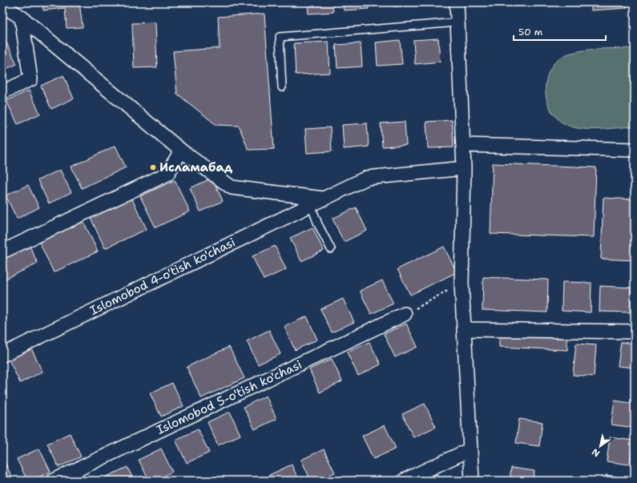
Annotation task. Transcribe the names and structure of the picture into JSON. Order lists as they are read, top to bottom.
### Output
{
  "streets": {
    "street": ["Islomobod 4-o'tish ko'chasi", "Islomobod 5-o'tish ko'chasi"]
  },
  "places": ["Исламабад"],
  "scale_bar": "50 m",
  "north": "bottom left"
}
